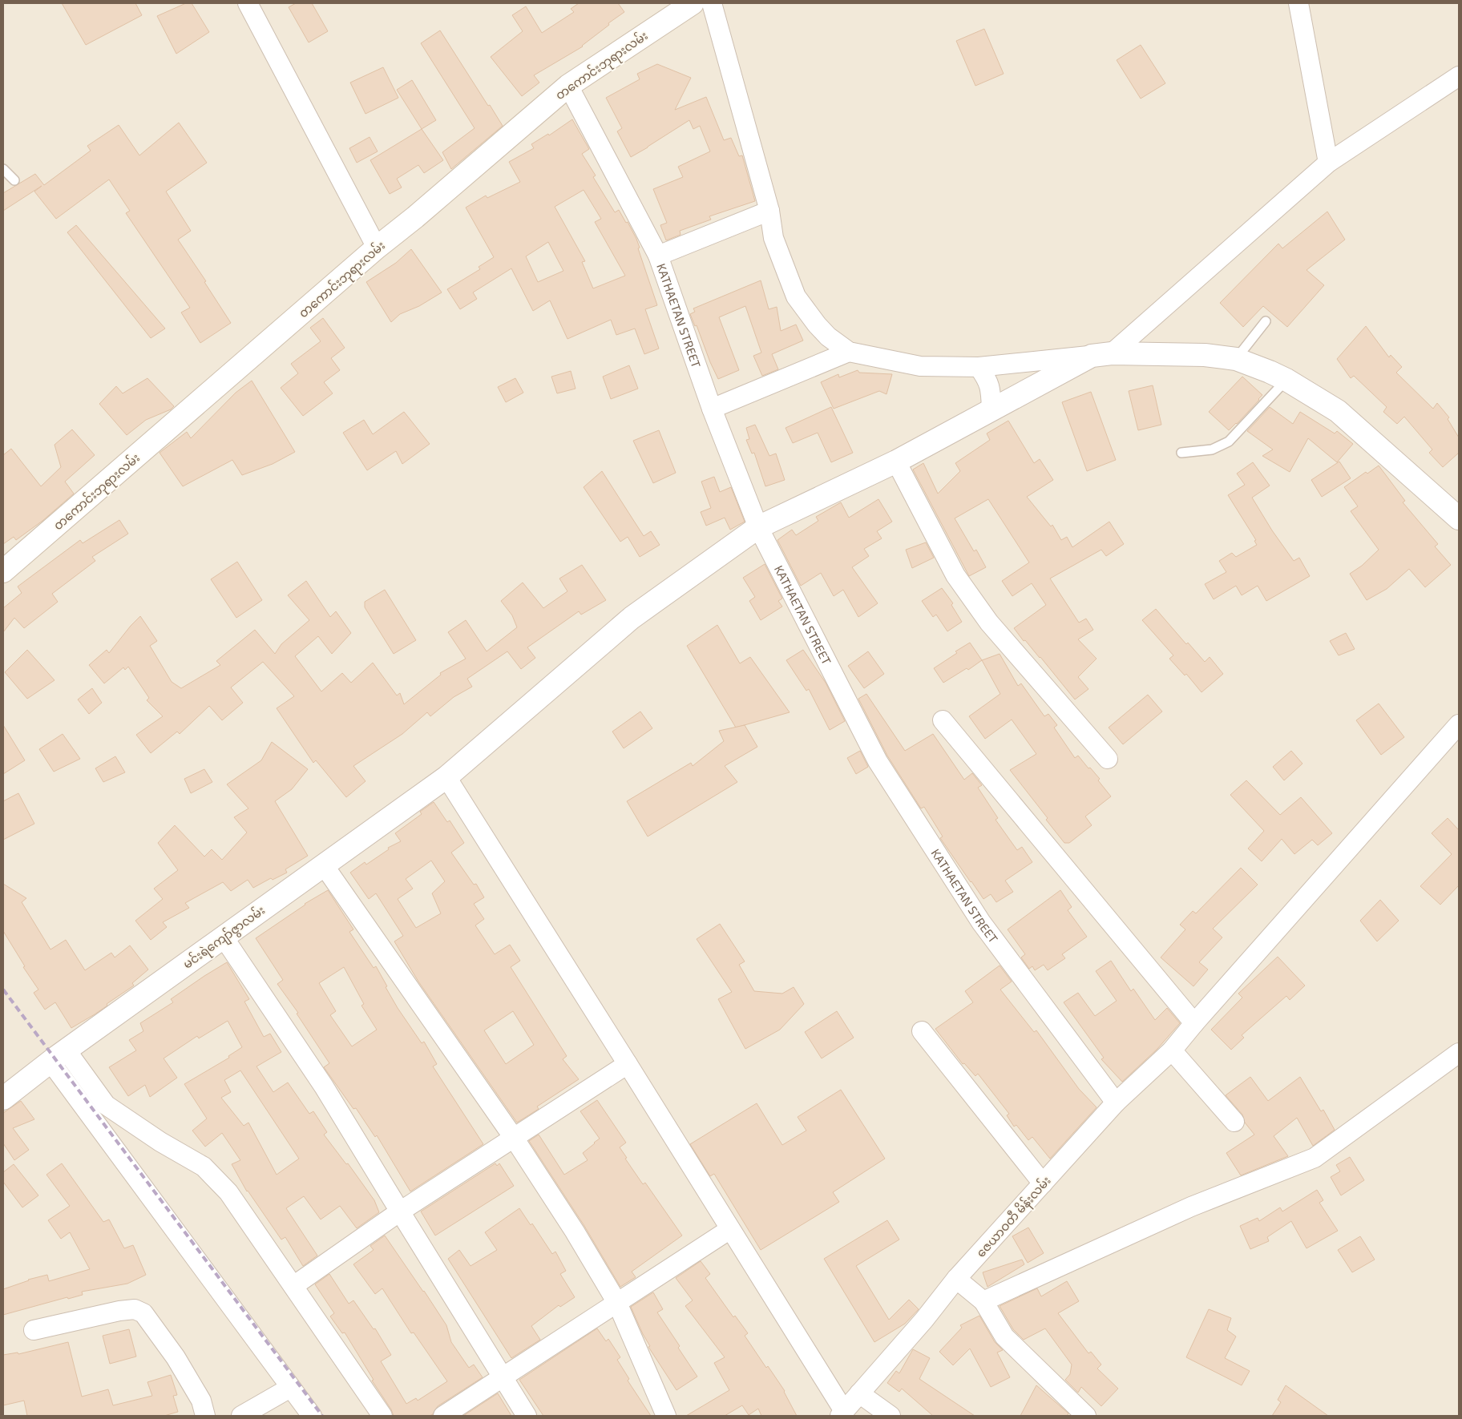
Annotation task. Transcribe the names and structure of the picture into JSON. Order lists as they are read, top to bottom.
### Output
{
  "streets": {
    "street": [
      "တကောင်းဘုရားလမ်း",
      "KATHAETAN STREET",
      "မင်းရဲကျော်ဇွာလမ်း",
      "ဇေယာဝတီ မိန်းလမ်း"
    ]
  },
  "crossings": [
    ["တကောင်းဘုရားလမ်း", "KATHAETAN STREET"],
    ["KATHAETAN STREET", "မင်းရဲကျော်ဇွာလမ်း"],
    ["KATHAETAN STREET", "ဇေယာဝတီ မိန်းလမ်း"]
  ]
}
